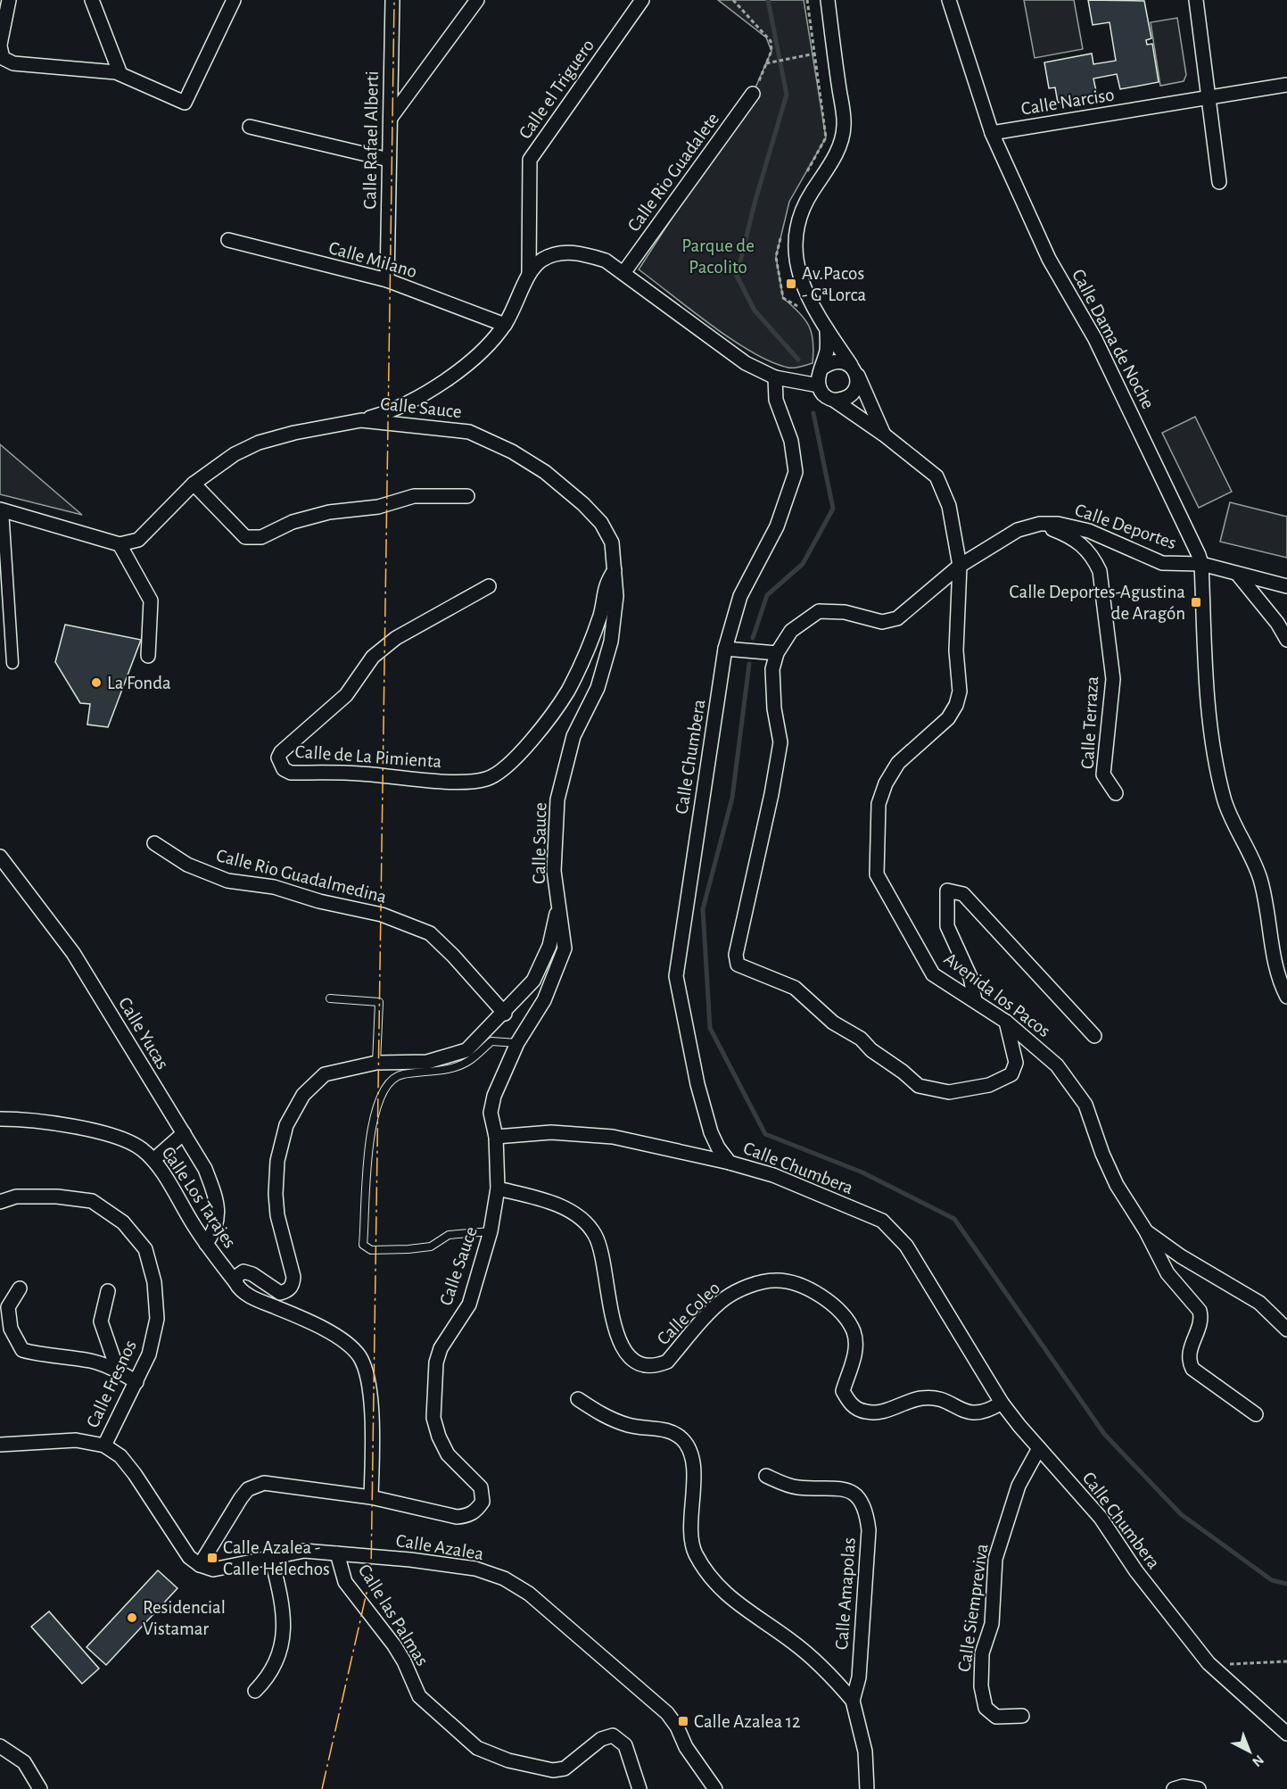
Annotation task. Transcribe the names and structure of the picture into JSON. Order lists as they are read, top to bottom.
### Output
{
  "streets": {
    "street": [
      "Calle el Triguero",
      "Calle Narciso",
      "Calle Rafael Alberti",
      "Calle Rio Guadalete",
      "Calle Milano",
      "Calle Dama de Noche",
      "Calle Sauce",
      "Calle Deportes",
      "Calle Terraza",
      "Calle de La Pimienta",
      "Calle Chumbera",
      "Calle Rio Guadalmedina",
      "Avenida los Pacos",
      "Calle Yucas",
      "Calle Los Tarajes",
      "Calle Coleo",
      "Calle Fresnos",
      "Calle Azalea",
      "Calle Amapolas",
      "Calle Siempreviva",
      "Calle las Palmas"
    ]
  },
  "crossings": [
    ["Calle Narciso", "Calle Dama de Noche"],
    ["Calle Rafael Alberti", "Calle Milano"],
    ["Calle Dama de Noche", "Calle Deportes"],
    ["Calle Sauce", "Calle de La Pimienta"],
    ["Calle Sauce", "Calle Los Tarajes"],
    ["Calle Sauce", "Calle Coleo"],
    ["Calle Sauce", "Calle Azalea"],
    ["Calle Deportes", "Calle Terraza"],
    ["Calle Deportes", "Avenida los Pacos"],
    ["Calle Chumbera", "Calle Coleo"],
    ["Calle Chumbera", "Calle Siempreviva"],
    ["Calle Yucas", "Calle Los Tarajes"],
    ["Calle Azalea", "Calle las Palmas"]
  ],
  "parks": ["Parque de Pacolito"],
  "places": {
    "transit": [
      "Av.Pacos - GªLorca",
      "Calle Deportes-Agustina de Aragón",
      "Calle Azalea - Calle Helechos",
      "Calle Azalea 12"
    ],
    "other": ["La Fonda", "Residencial Vistamar"]
  },
  "north": "bottom right"
}
